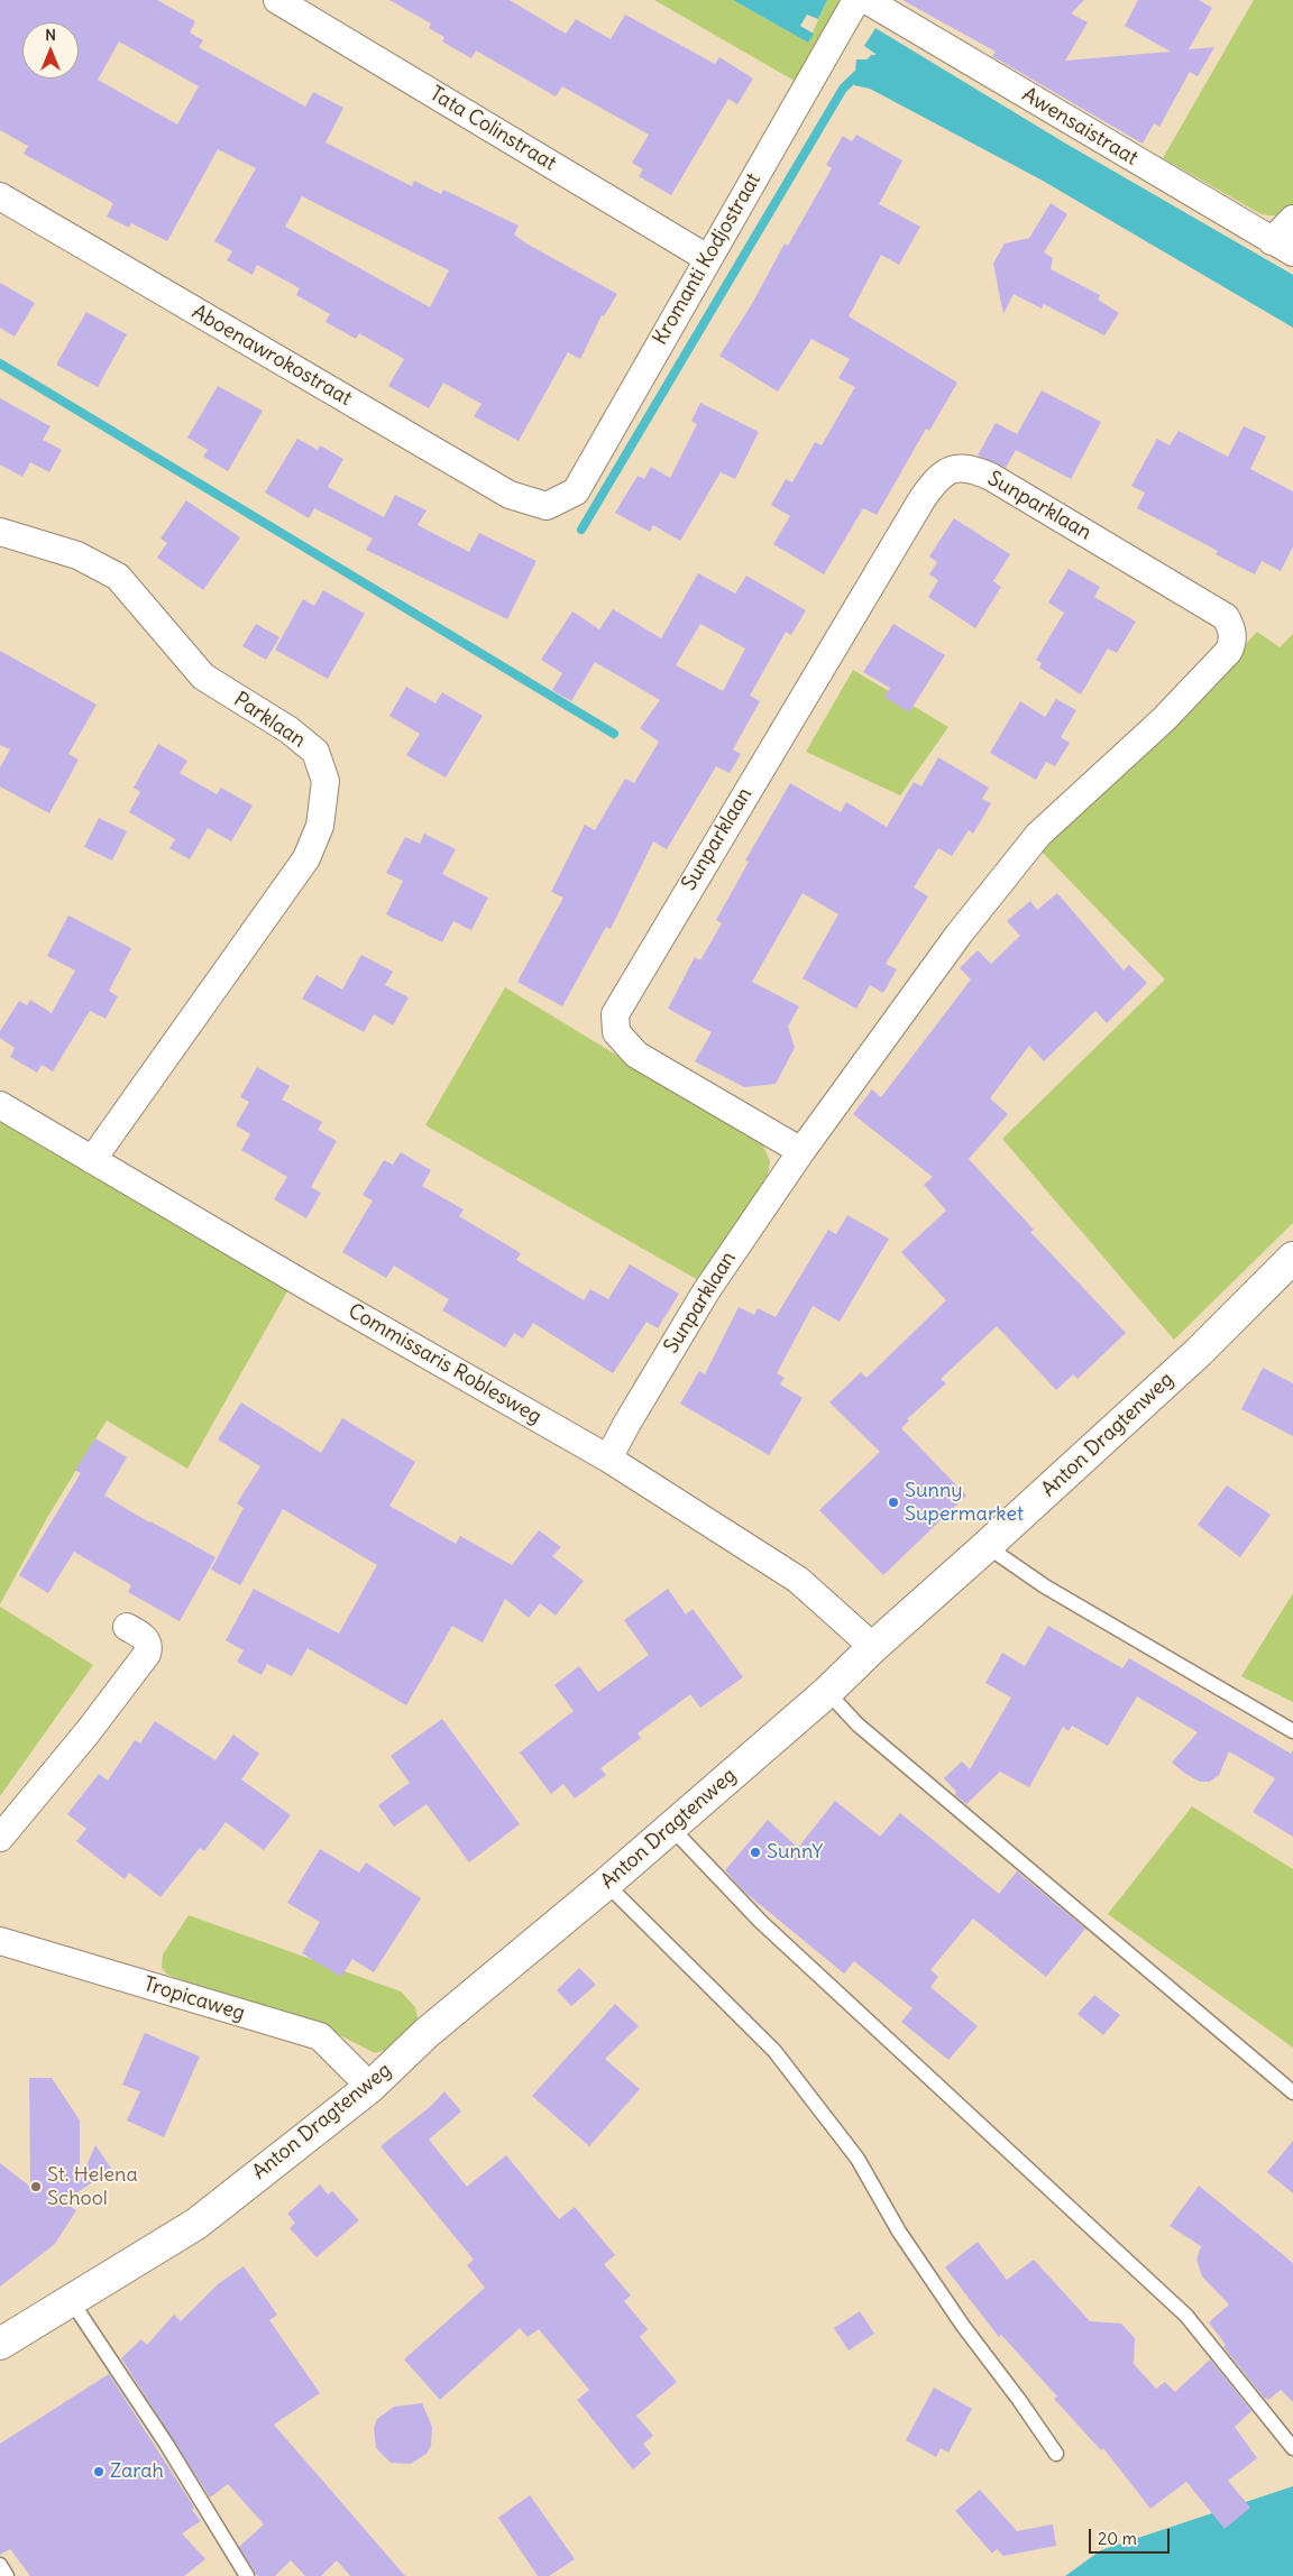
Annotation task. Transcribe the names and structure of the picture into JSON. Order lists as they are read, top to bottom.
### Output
{
  "streets": {
    "main road": ["Anton Dragtenweg"],
    "street": [
      "Awensaistraat",
      "Tata Colinstraat",
      "Kromanti Kodjostraat",
      "Aboenawrokostraat",
      "Sunparklaan",
      "Parklaan",
      "Commissaris Roblesweg",
      "Tropicaweg"
    ]
  },
  "crossings": [
    ["Tata Colinstraat", "Kromanti Kodjostraat"],
    ["Kromanti Kodjostraat", "Aboenawrokostraat"],
    ["Sunparklaan", "Commissaris Roblesweg"],
    ["Parklaan", "Commissaris Roblesweg"],
    ["Commissaris Roblesweg", "Anton Dragtenweg"],
    ["Anton Dragtenweg", "Tropicaweg"]
  ],
  "places": [
    "Sunny Supermarket",
    "SunnY",
    "St. Helena School",
    "Zarah"
  ],
  "scale_bar": "20 m",
  "north": "top"
}
